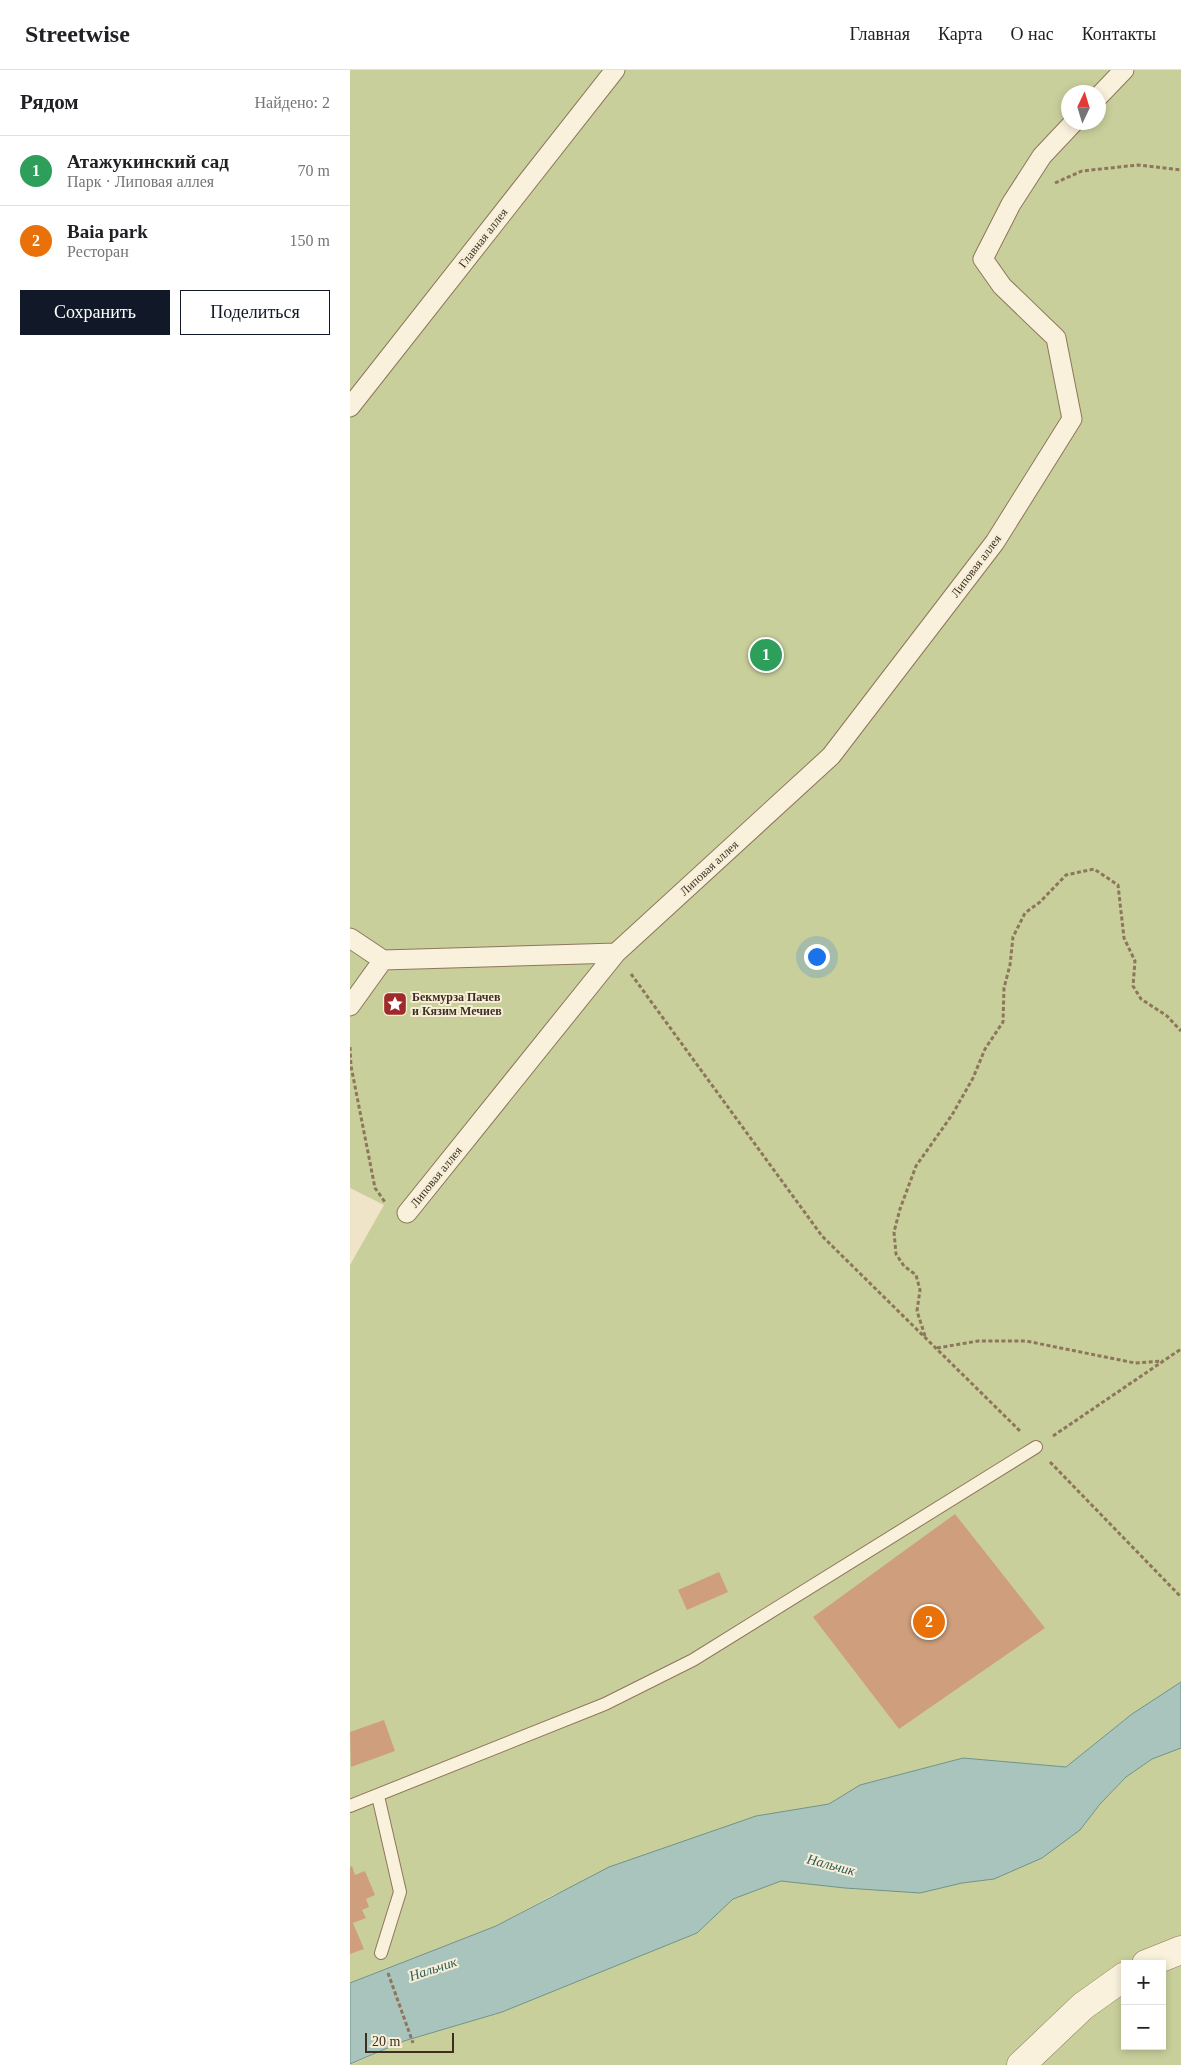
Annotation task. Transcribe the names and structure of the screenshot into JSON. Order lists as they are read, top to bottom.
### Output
{
  "streets": {
    "street": ["Главная аллея", "Липовая аллея"]
  },
  "water": ["Нальчик"],
  "places": {
    "place": ["Бекмурза Пачев и Кязим Мечиев"]
  },
  "scale_bar": "20 m",
  "north": "top",
  "page": {
    "header": "Streetwise",
    "nav": [
      "Главная",
      "Карта",
      "О нас",
      "Контакты"
    ],
    "heading": ["Рядом", "Найдено: 2"],
    "list": [
      {
        "mark": "1",
        "name": "Атажукинский сад",
        "note": "Парк · Липовая аллея",
        "value": "70 m"
      },
      {
        "mark": "2",
        "name": "Baia park",
        "note": "Ресторан",
        "value": "150 m"
      }
    ],
    "buttons": ["Сохранить", "Поделиться"],
    "pins": ["1", "2"],
    "map_buttons": ["+", "−"],
    "scale": "20 m"
  }
}
